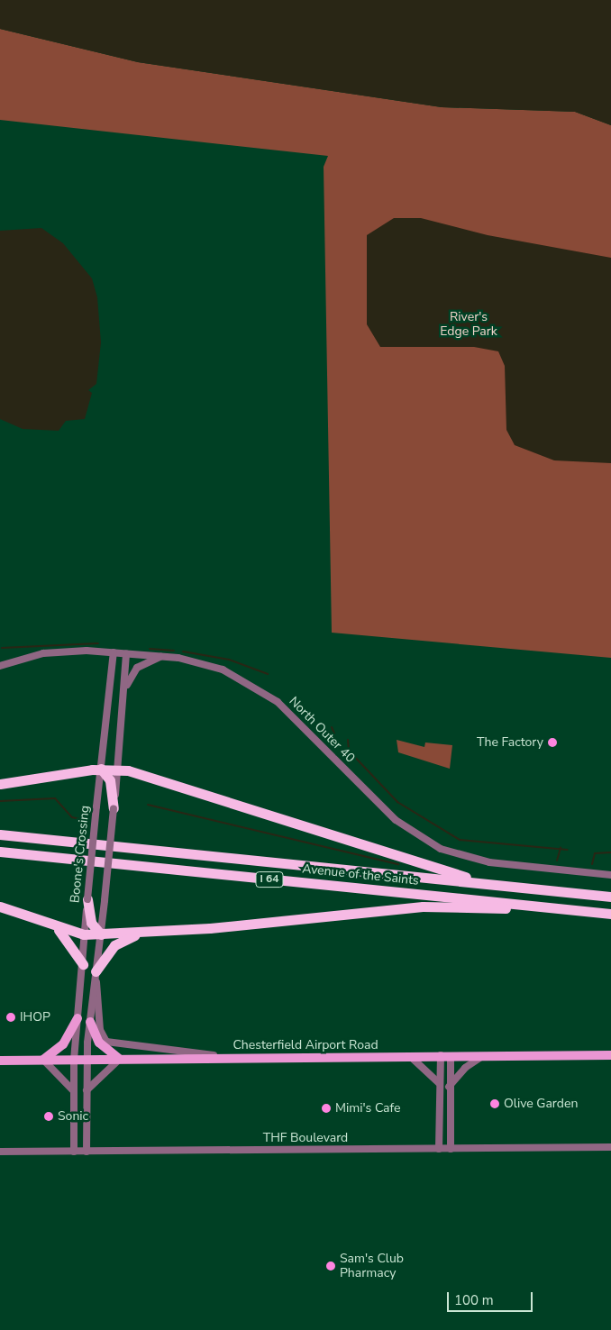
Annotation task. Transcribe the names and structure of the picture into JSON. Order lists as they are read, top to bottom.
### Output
{
  "streets": {
    "highway": ["Avenue of the Saints", "I 64"],
    "main road": ["Chesterfield Airport Road"],
    "street": ["North Outer 40", "Boone's Crossing", "THF Boulevard"]
  },
  "crossings": [
    ["North Outer 40", "Boone's Crossing"],
    ["Boone's Crossing", "Chesterfield Airport Road"],
    ["Boone's Crossing", "THF Boulevard"]
  ],
  "parks": ["River's Edge Park"],
  "places": [
    "The Factory",
    "IHOP",
    "Olive Garden",
    "Mimi's Cafe",
    "Sonic",
    "Sam's Club Pharmacy"
  ],
  "scale_bar": "100 m"
}
